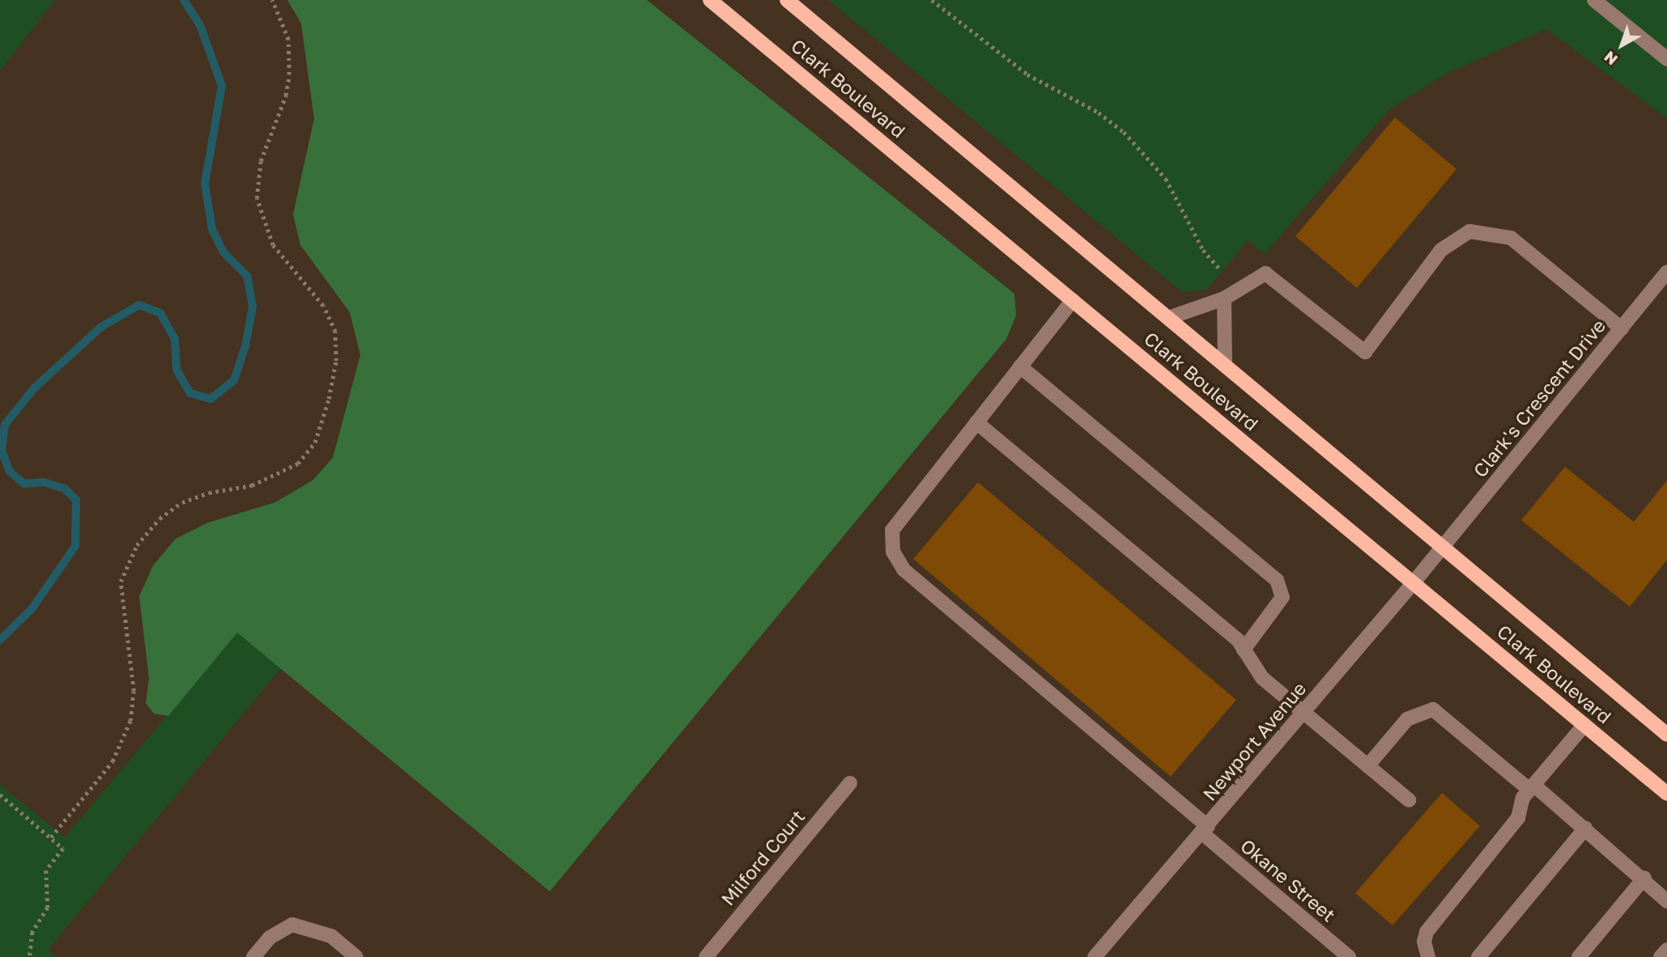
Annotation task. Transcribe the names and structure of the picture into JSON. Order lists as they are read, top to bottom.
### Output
{
  "streets": {
    "main road": ["Clark Boulevard"],
    "street": [
      "Clark's Crescent Drive",
      "Newport Avenue",
      "Milford Court",
      "Okane Street"
    ]
  },
  "crossings": [
    ["Clark Boulevard", "Clark's Crescent Drive"],
    ["Clark Boulevard", "Newport Avenue"],
    ["Clark Boulevard", "Okane Street"],
    ["Clark's Crescent Drive", "Newport Avenue"],
    ["Newport Avenue", "Okane Street"]
  ],
  "north": "bottom left"
}
